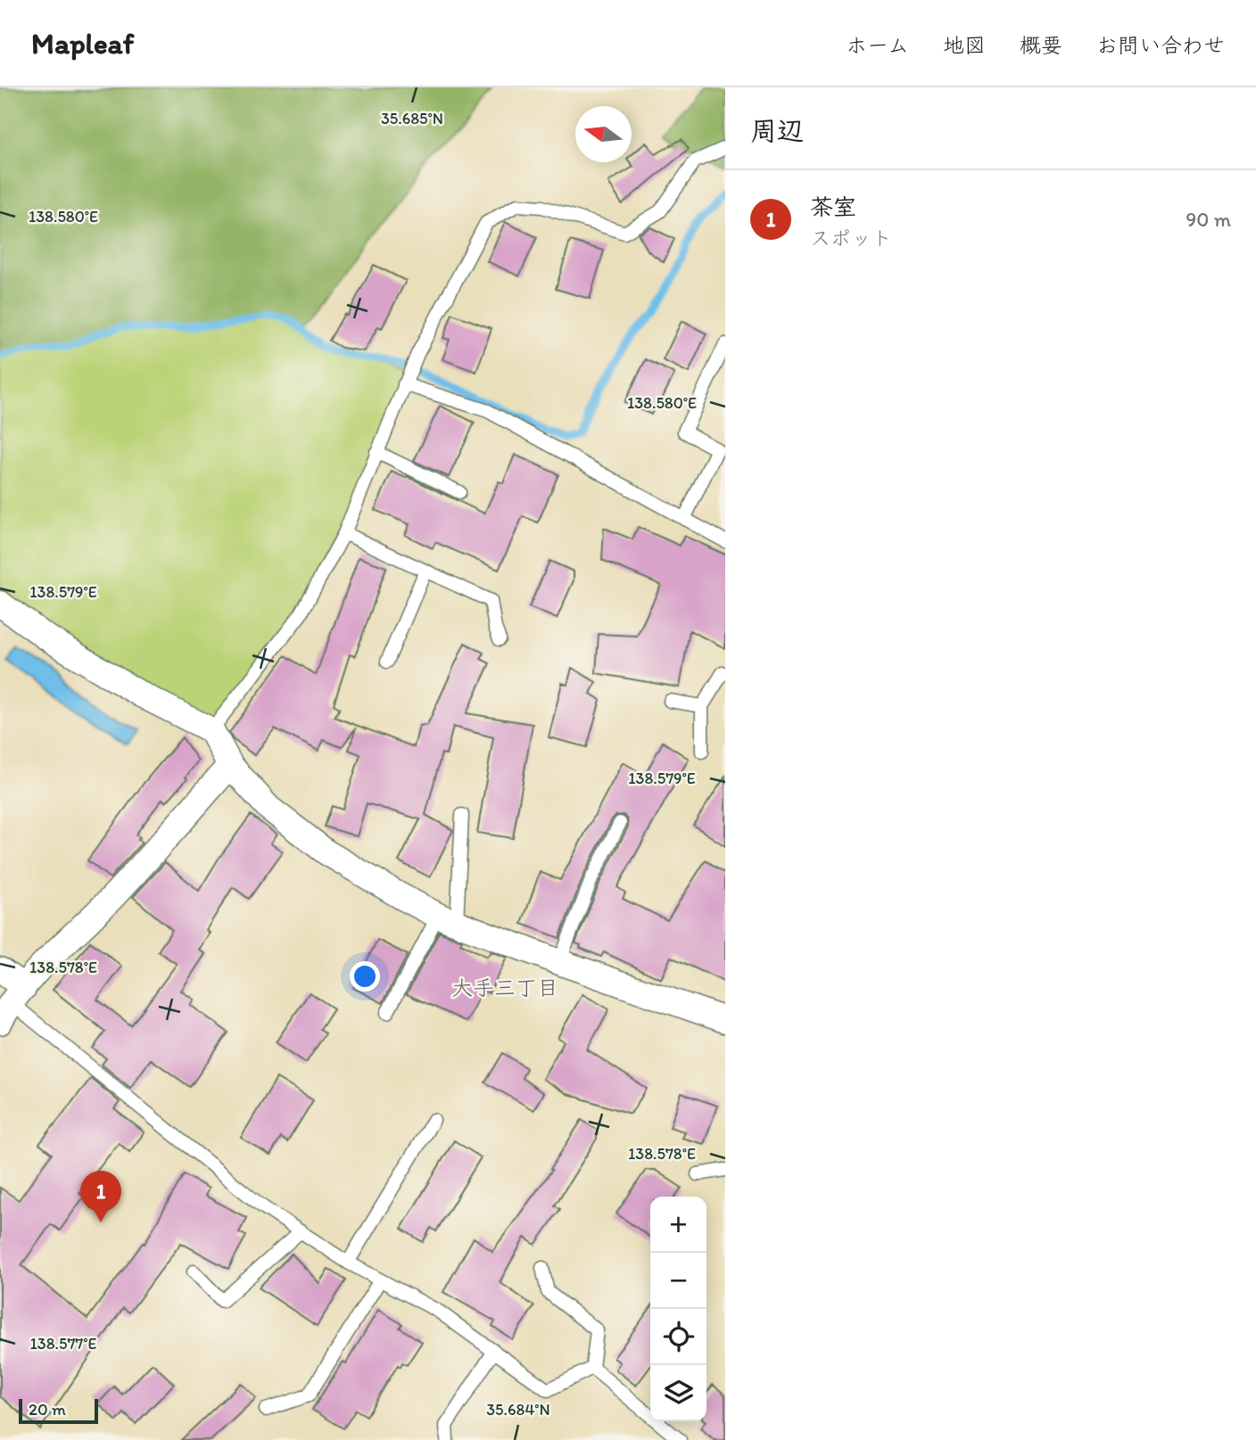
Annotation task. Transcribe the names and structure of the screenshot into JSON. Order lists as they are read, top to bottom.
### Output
{
  "districts": ["大手三丁目"],
  "scale_bar": "20 m",
  "north": "left",
  "page": {
    "header": "Mapleaf",
    "nav": [
      "ホーム",
      "地図",
      "概要",
      "お問い合わせ"
    ],
    "heading": "周辺",
    "list": [
      {
        "mark": "1",
        "name": "茶室",
        "note": "スポット",
        "value": "90 m"
      }
    ],
    "pins": "1",
    "map_buttons": ["+", "−"],
    "scale": "20 m"
  },
  "coordinates": [
    "35.685°N",
    "138.580°E",
    "138.579°E",
    "138.578°E",
    "138.577°E",
    "35.684°N"
  ]
}
